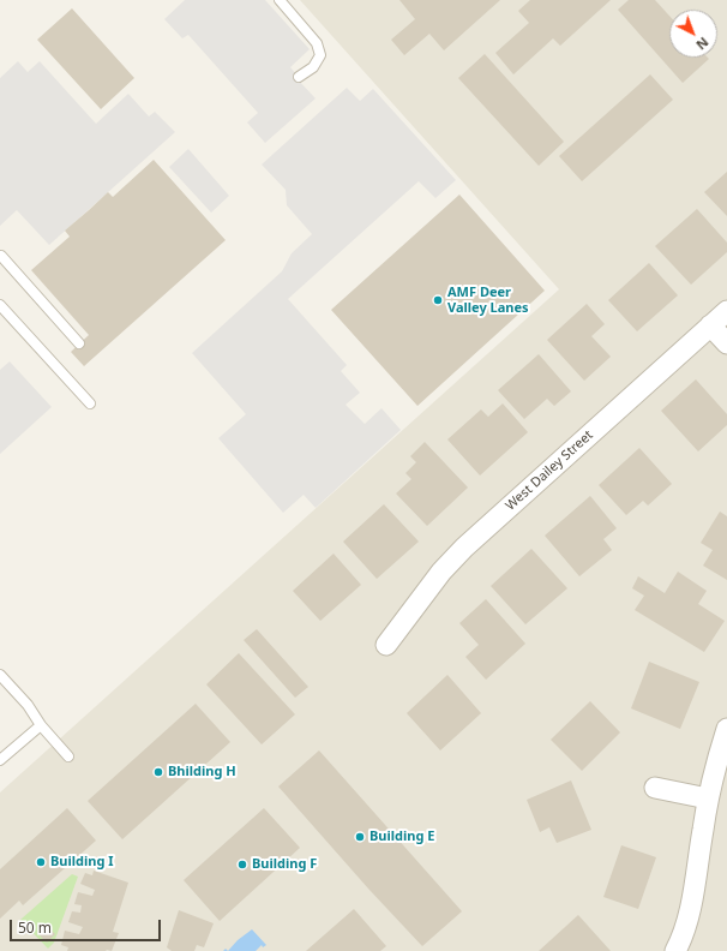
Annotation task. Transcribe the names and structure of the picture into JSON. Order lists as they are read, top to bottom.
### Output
{
  "streets": {
    "street": ["West Dailey Street"]
  },
  "places": [
    "AMF Deer Valley Lanes",
    "Bhilding H",
    "Building E",
    "Building I",
    "Building F"
  ],
  "scale_bar": "50 m",
  "north": "bottom right"
}
